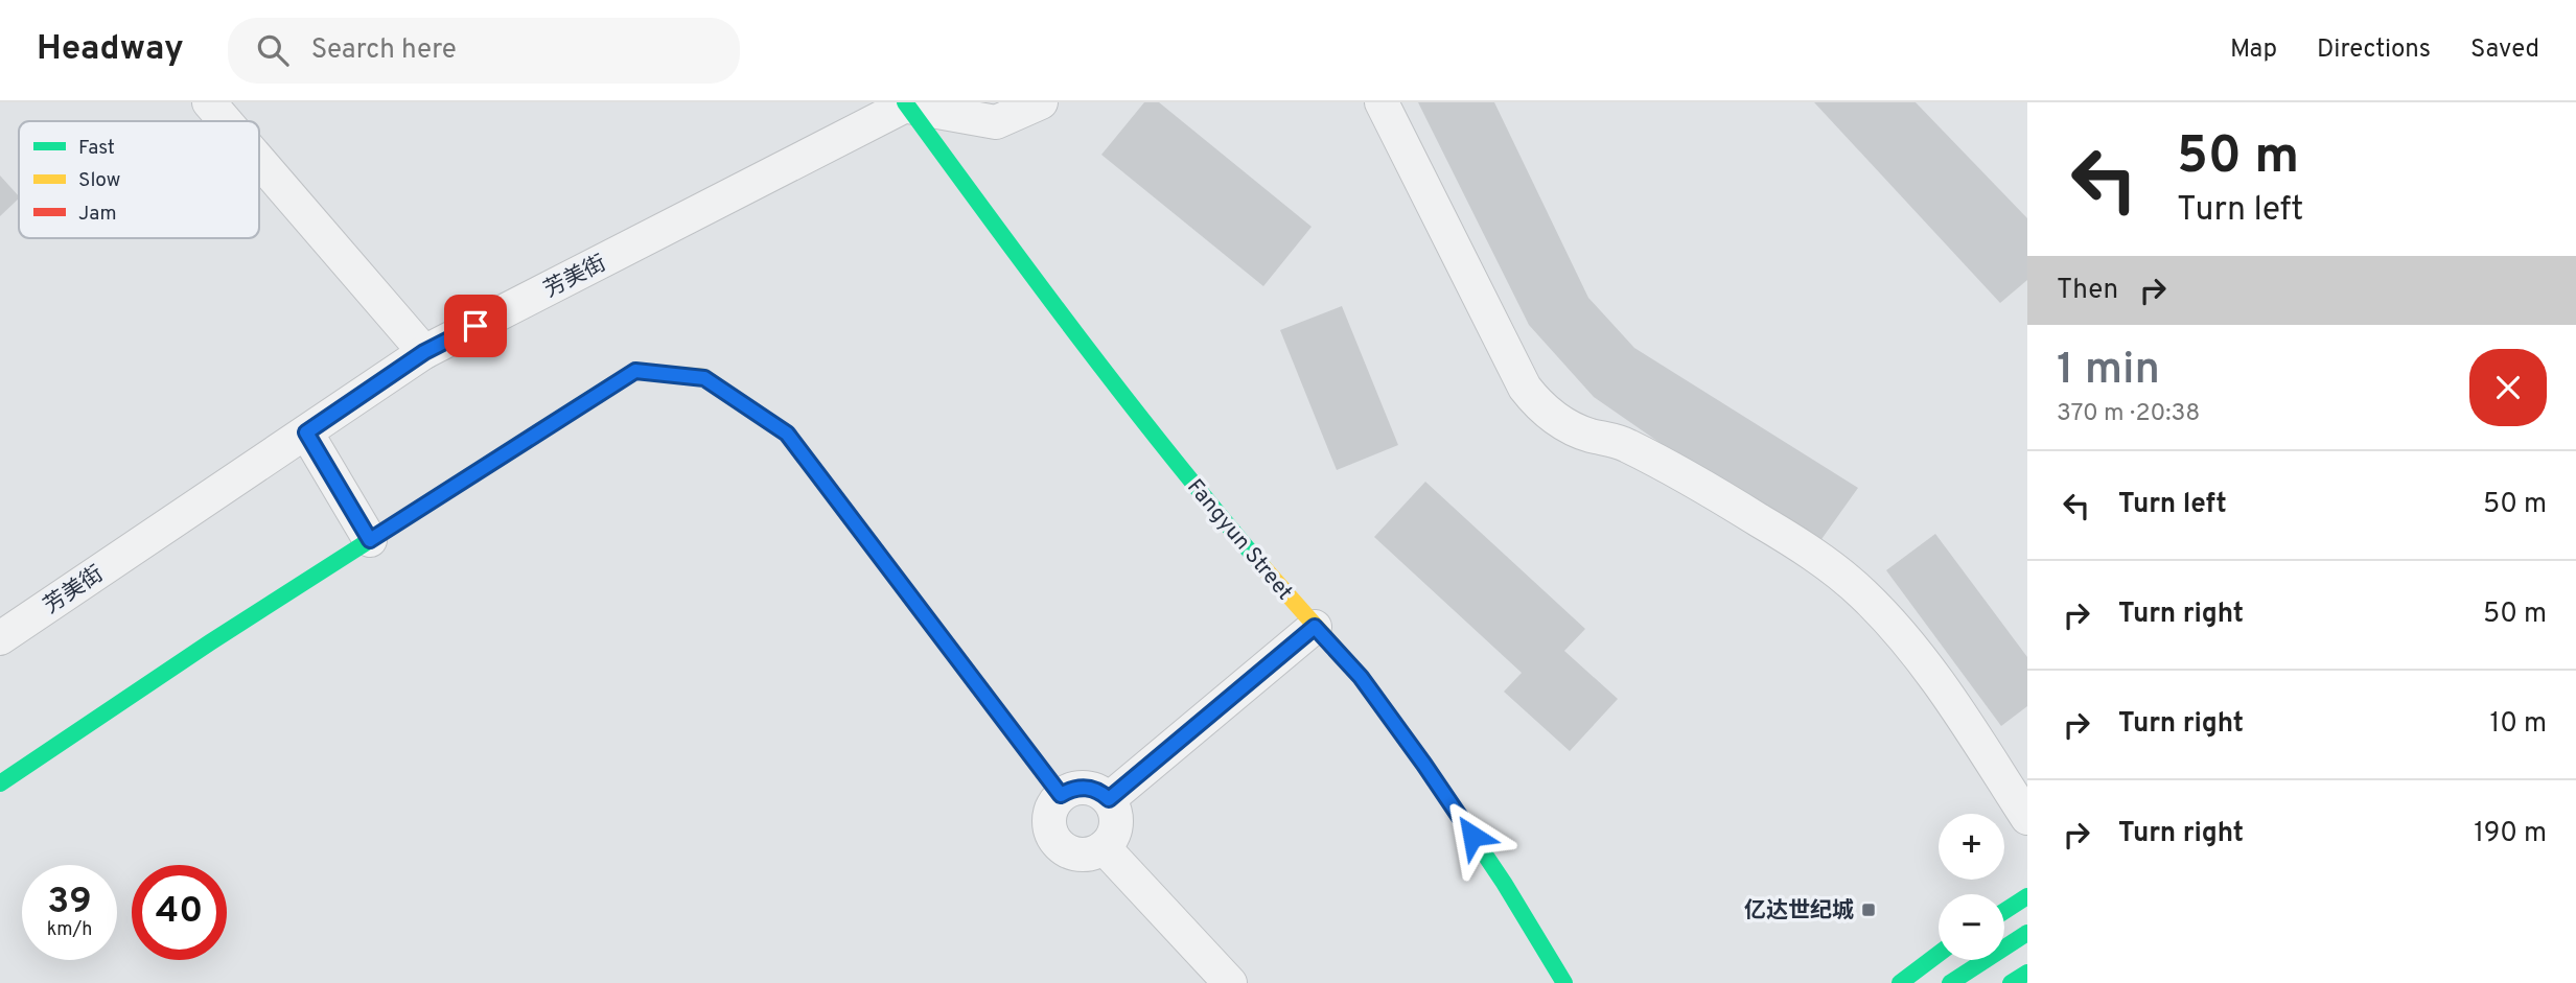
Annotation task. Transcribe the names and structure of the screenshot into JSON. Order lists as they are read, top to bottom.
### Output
{
  "streets": {
    "main road": ["Fangyun Street"],
    "street": ["芳美街"]
  },
  "crossings": [
    ["芳美街", "Fangyun Street"]
  ],
  "places": {
    "transit": ["亿达世纪城"]
  },
  "legend": ["Fast", "Slow", "Jam"],
  "page": {
    "header": "Headway",
    "search": "Search here",
    "nav": ["Map", "Directions", "Saved"],
    "turn": ["50 m", "Turn left"],
    "then": "Then",
    "heading": ["1 min", "370 m · 20:38"],
    "list": [
      {
        "name": "Turn left",
        "value": "50 m"
      },
      {
        "name": "Turn right",
        "value": "50 m"
      },
      {
        "name": "Turn right",
        "value": "10 m"
      },
      {
        "name": "Turn right",
        "value": "190 m"
      }
    ],
    "map_buttons": ["+", "−"],
    "speed": "39 km/h",
    "limit": "40"
  }
}
